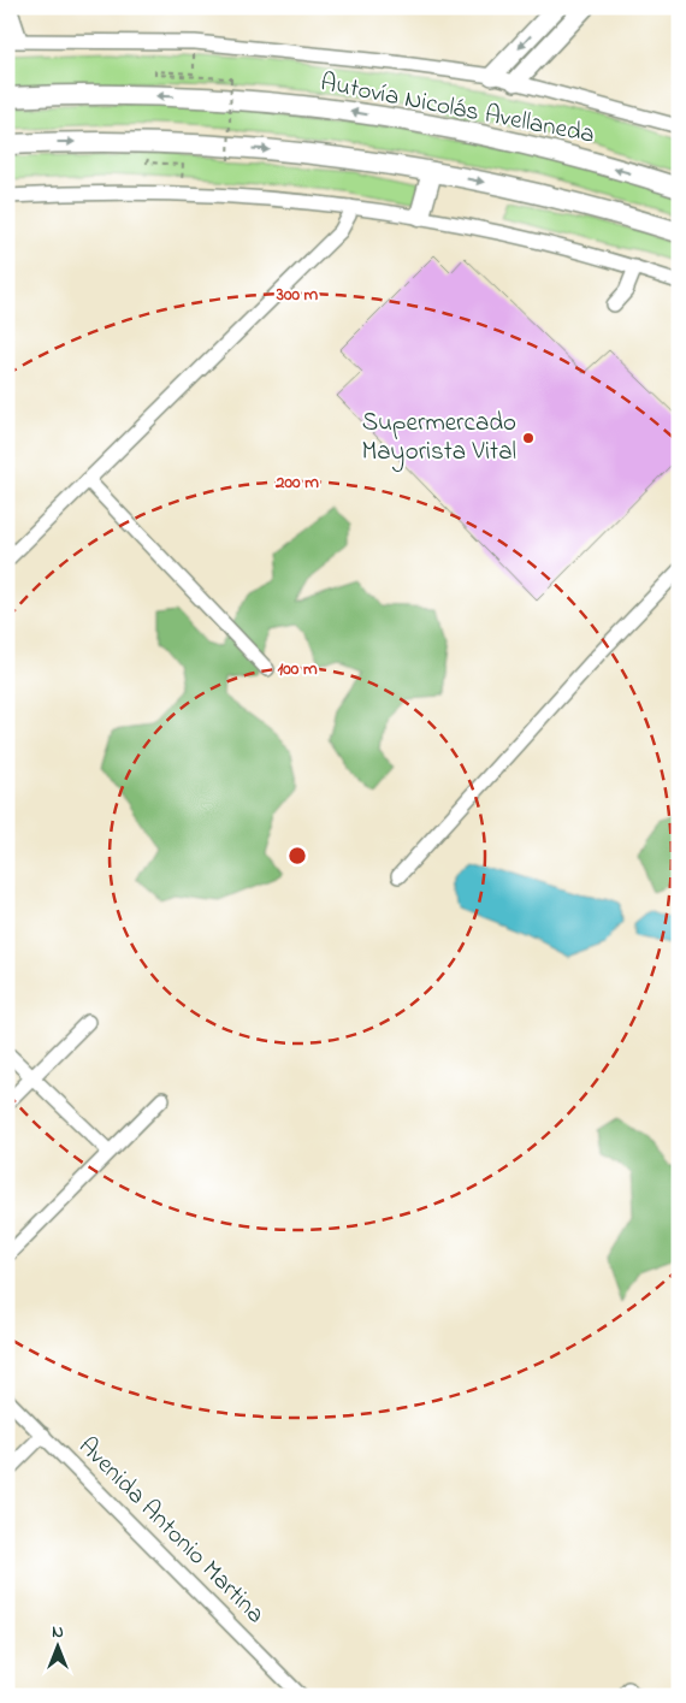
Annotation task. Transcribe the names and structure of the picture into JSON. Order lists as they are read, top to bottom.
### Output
{
  "streets": {
    "highway": ["Autovía Nicolás Avellaneda"],
    "street": ["Avenida Antonio Martina"]
  },
  "places": ["Supermercado Mayorista Vital"],
  "north": "top",
  "rings": ["300 m", "200 m", "100 m"]
}
